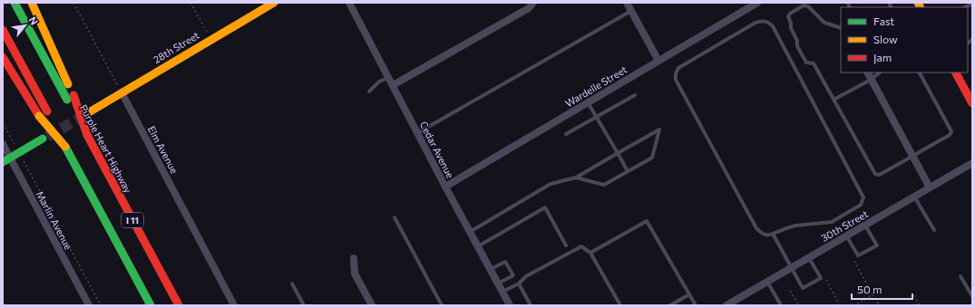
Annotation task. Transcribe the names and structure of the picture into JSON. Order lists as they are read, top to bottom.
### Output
{
  "streets": {
    "main road": ["28th Street", "Purple Heart Highway", "I 11"],
    "street": [
      "Wardelle Street",
      "Elm Avenue",
      "Cedar Avenue",
      "Marlin Avenue",
      "30th Street"
    ]
  },
  "crossings": [
    ["28th Street", "Elm Avenue"],
    ["Wardelle Street", "Cedar Avenue"]
  ],
  "legend": ["Fast", "Slow", "Jam"],
  "scale_bar": "50 m",
  "north": "top right"
}
